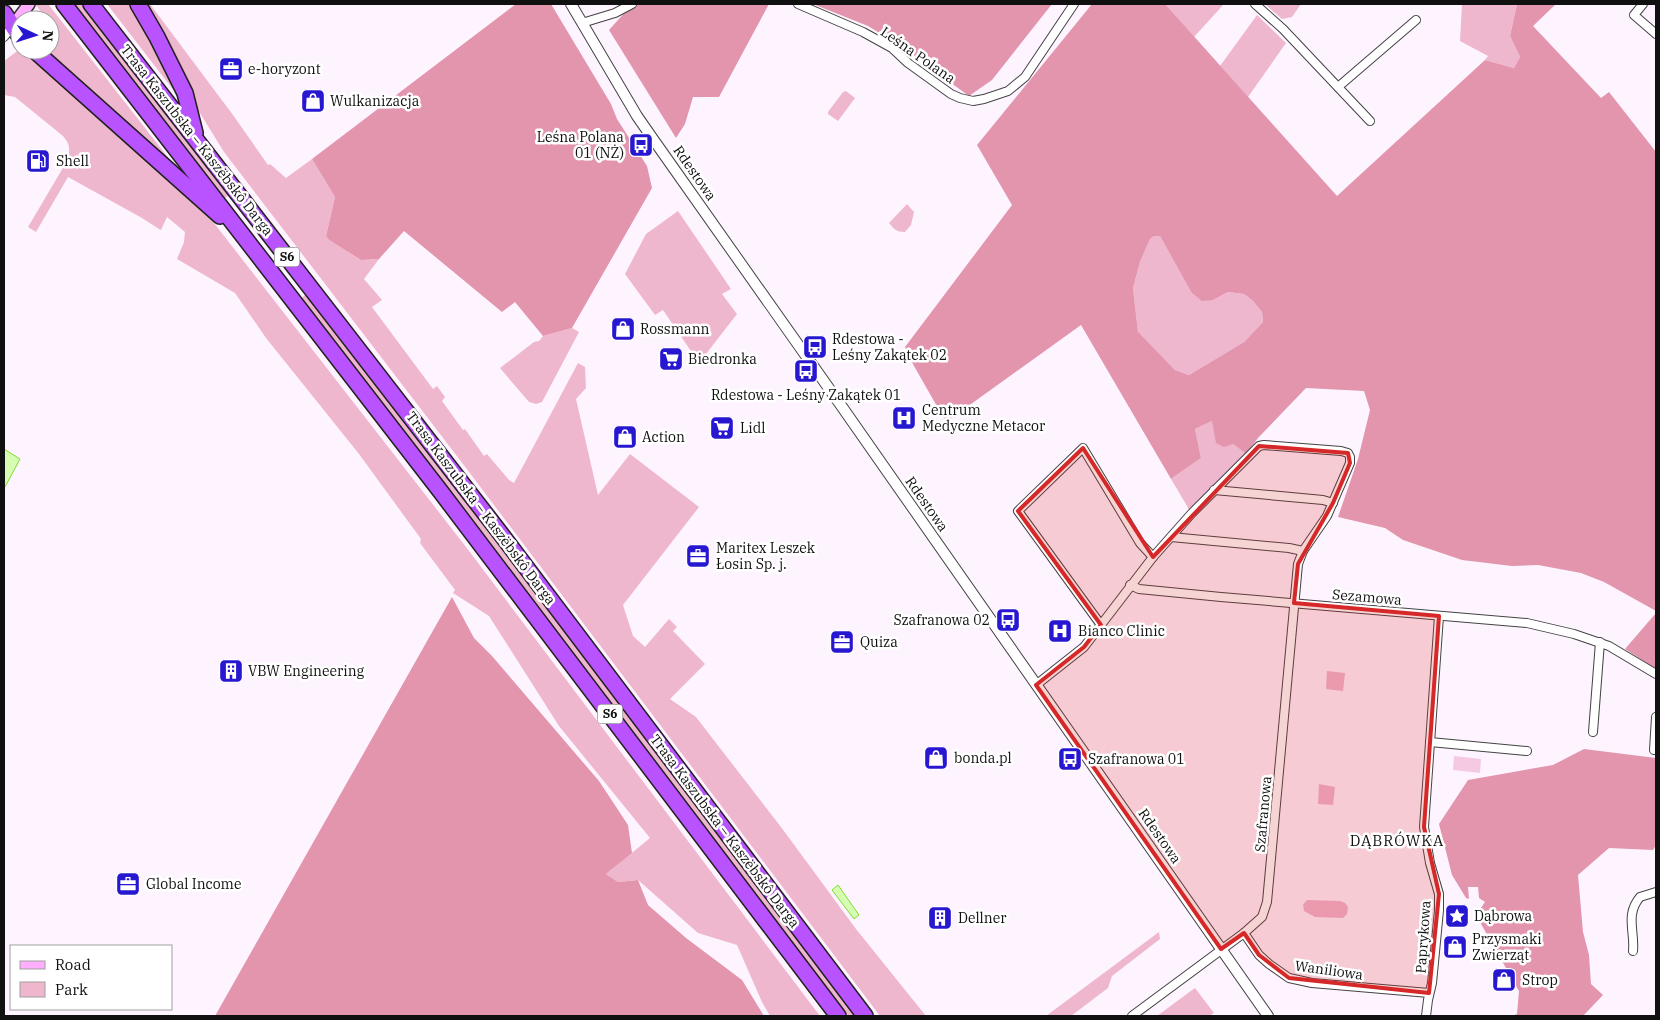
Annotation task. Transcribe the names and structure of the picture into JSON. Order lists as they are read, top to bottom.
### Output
{
  "streets": {
    "highway": ["Trasa Kaszubska – Kaszëbskô Darga", "S6"],
    "street": [
      "Leśna Polana",
      "Rdestowa",
      "Sezamowa",
      "Szafranowa",
      "Paprykowa",
      "Waniliowa"
    ]
  },
  "crossings": [
    ["Rdestowa", "Szafranowa"],
    ["Sezamowa", "Szafranowa"],
    ["Sezamowa", "Paprykowa"],
    ["Szafranowa", "Waniliowa"],
    ["Paprykowa", "Waniliowa"]
  ],
  "districts": ["DĄBRÓWKA"],
  "places": {
    "office": [
      "e-horyzont",
      "Maritex Leszek Łosin Sp. j.",
      "Quiza",
      "Global Income"
    ],
    "shop": [
      "Wulkanizacja",
      "Rossmann",
      "Action",
      "bonda.pl",
      "Przysmaki Zwierząt",
      "Strop"
    ],
    "bus stop": [
      "Leśna Polana 01 (NŻ)",
      "Rdestowa - Leśny Zakątek 02",
      "Rdestowa - Leśny Zakątek 01",
      "Szafranowa 02",
      "Szafranowa 01"
    ],
    "fuel station": ["Shell"],
    "supermarket": ["Biedronka", "Lidl"],
    "hospital": ["Centrum Medyczne Metacor", "Bianco Clinic"],
    "building": ["VBW Engineering", "Dellner"],
    "place": ["Dąbrowa"]
  },
  "legend": ["Road", "Park"],
  "north": "right"
}
